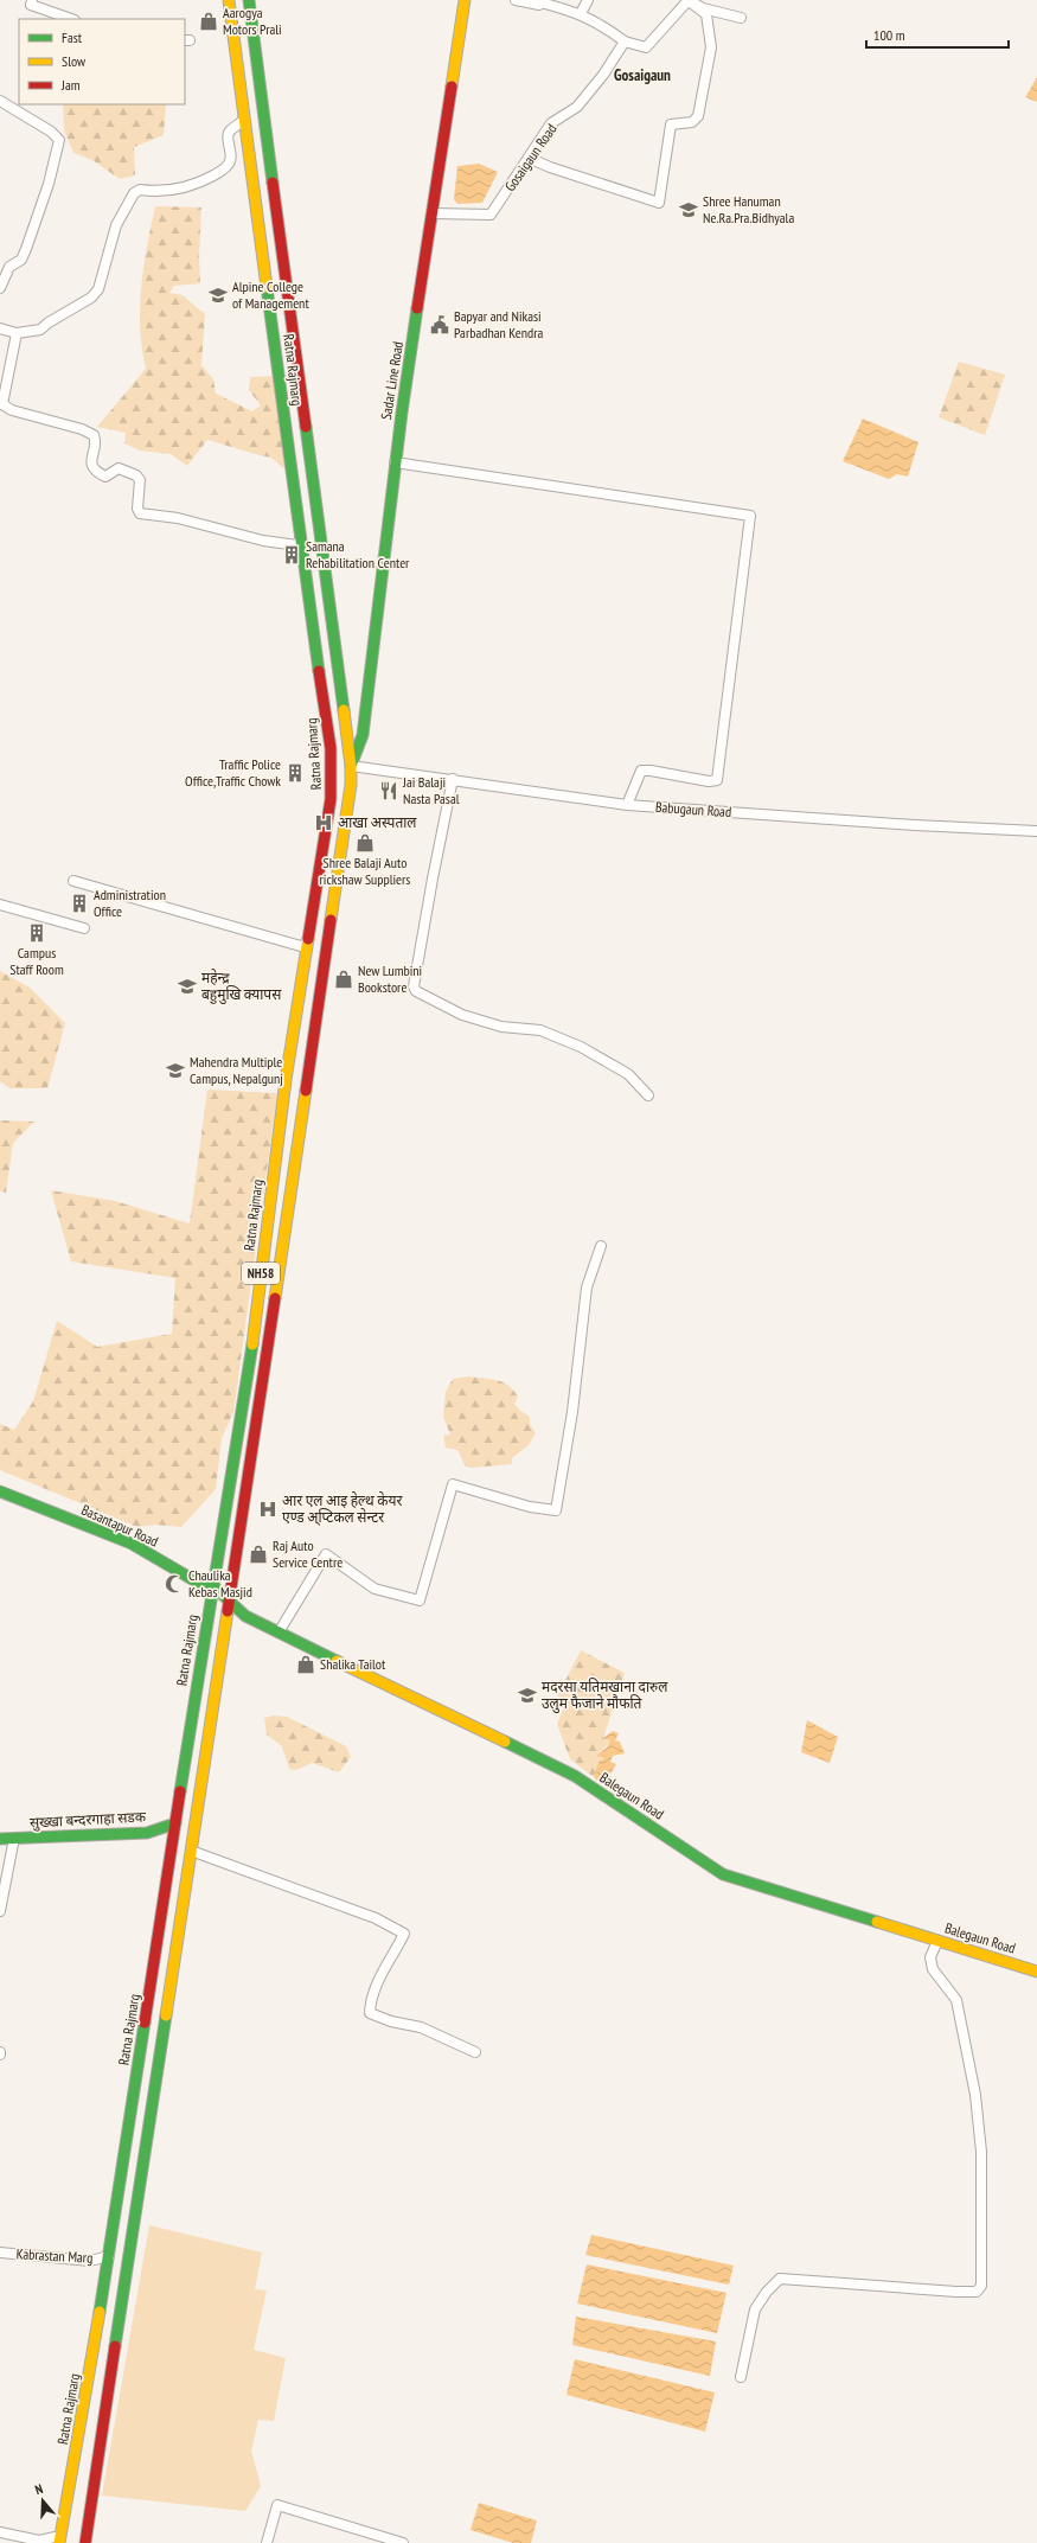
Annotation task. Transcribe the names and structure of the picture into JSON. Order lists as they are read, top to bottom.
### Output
{
  "streets": {
    "main road": [
      "Ratna Rajmarg",
      "Sadar Line Road",
      "NH58",
      "Basantapur Road",
      "Balegaun Road",
      "सुख्खा बन्दरगाहा सडक"
    ],
    "street": ["Gosaigaun Road", "Babugaun Road", "Kabrastan Marg"]
  },
  "crossings": [
    ["Gosaigaun Road", "Sadar Line Road"],
    ["Ratna Rajmarg", "Sadar Line Road"],
    ["Ratna Rajmarg", "Babugaun Road"],
    ["Ratna Rajmarg", "Basantapur Road"],
    ["Ratna Rajmarg", "Balegaun Road"],
    ["Ratna Rajmarg", "सुख्खा बन्दरगाहा सडक"],
    ["Ratna Rajmarg", "Kabrastan Marg"],
    ["Sadar Line Road", "Babugaun Road"],
    ["Basantapur Road", "Balegaun Road"]
  ],
  "districts": ["Gosaigaun"],
  "places": {
    "shop": [
      "Aarogya Motors Prali",
      "Shree Balaji Auto rickshaw Suppliers",
      "New Lumbini Bookstore",
      "Raj Auto Service Centre",
      "Shalika Tailot"
    ],
    "school or university": [
      "Shree Hanuman Ne.Ra.Pra.Bidhyala",
      "Alpine College of Management",
      "महेन्द्र बहुमुखि क्यापस",
      "Mahendra Multiple Campus, Nepalgunj",
      "मदरसा यतिमखाना दारुल उलुम फैजाने माैफति"
    ],
    "public building": ["Bapyar and Nikasi Parbadhan Kendra"],
    "building": [
      "Samana Rehabilitation Center",
      "Traffic Police Office,Traffic Chowk",
      "Administration Office",
      "Campus Staff Room"
    ],
    "restaurant": ["Jai Balaji Nasta Pasal"],
    "hospital": ["आखा अस्पताल", "आर एल आइ हेल्थ केयर एण्ड अ्प्टिकल सेन्टर"],
    "mosque": ["Chaulika Kebas Masjid"]
  },
  "legend": ["Fast", "Slow", "Jam"],
  "scale_bar": "100 m",
  "north": "top"
}
